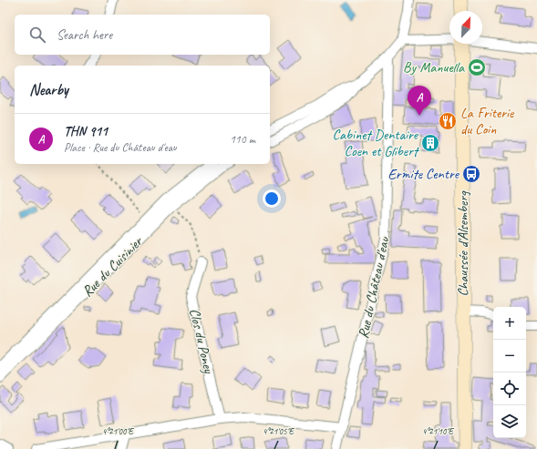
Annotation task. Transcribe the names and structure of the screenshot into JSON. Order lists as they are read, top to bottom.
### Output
{
  "streets": {
    "main road": ["Chaussée d'Alsemberg"],
    "street": ["Rue du Cuisinier", "Rue du Château d'eau", "Clos du Poney"]
  },
  "places": {
    "sports": ["By Manuella"],
    "restaurant": ["La Friterie du Coin"],
    "building": ["Cabinet Dentaire Coen et Glibert"],
    "bus stop": ["Ermite Centre"]
  },
  "north": "top right",
  "page": {
    "search": "Search here",
    "heading": "Nearby",
    "pins": "A",
    "list": [
      {
        "mark": "A",
        "name": "THN 911",
        "note": "Place · Rue du Château d'eau",
        "value": "110 m"
      }
    ],
    "map_buttons": ["+", "−"]
  },
  "coordinates": ["4°21'00\"E", "4°21'05\"E", "4°21'10\"E"]
}
